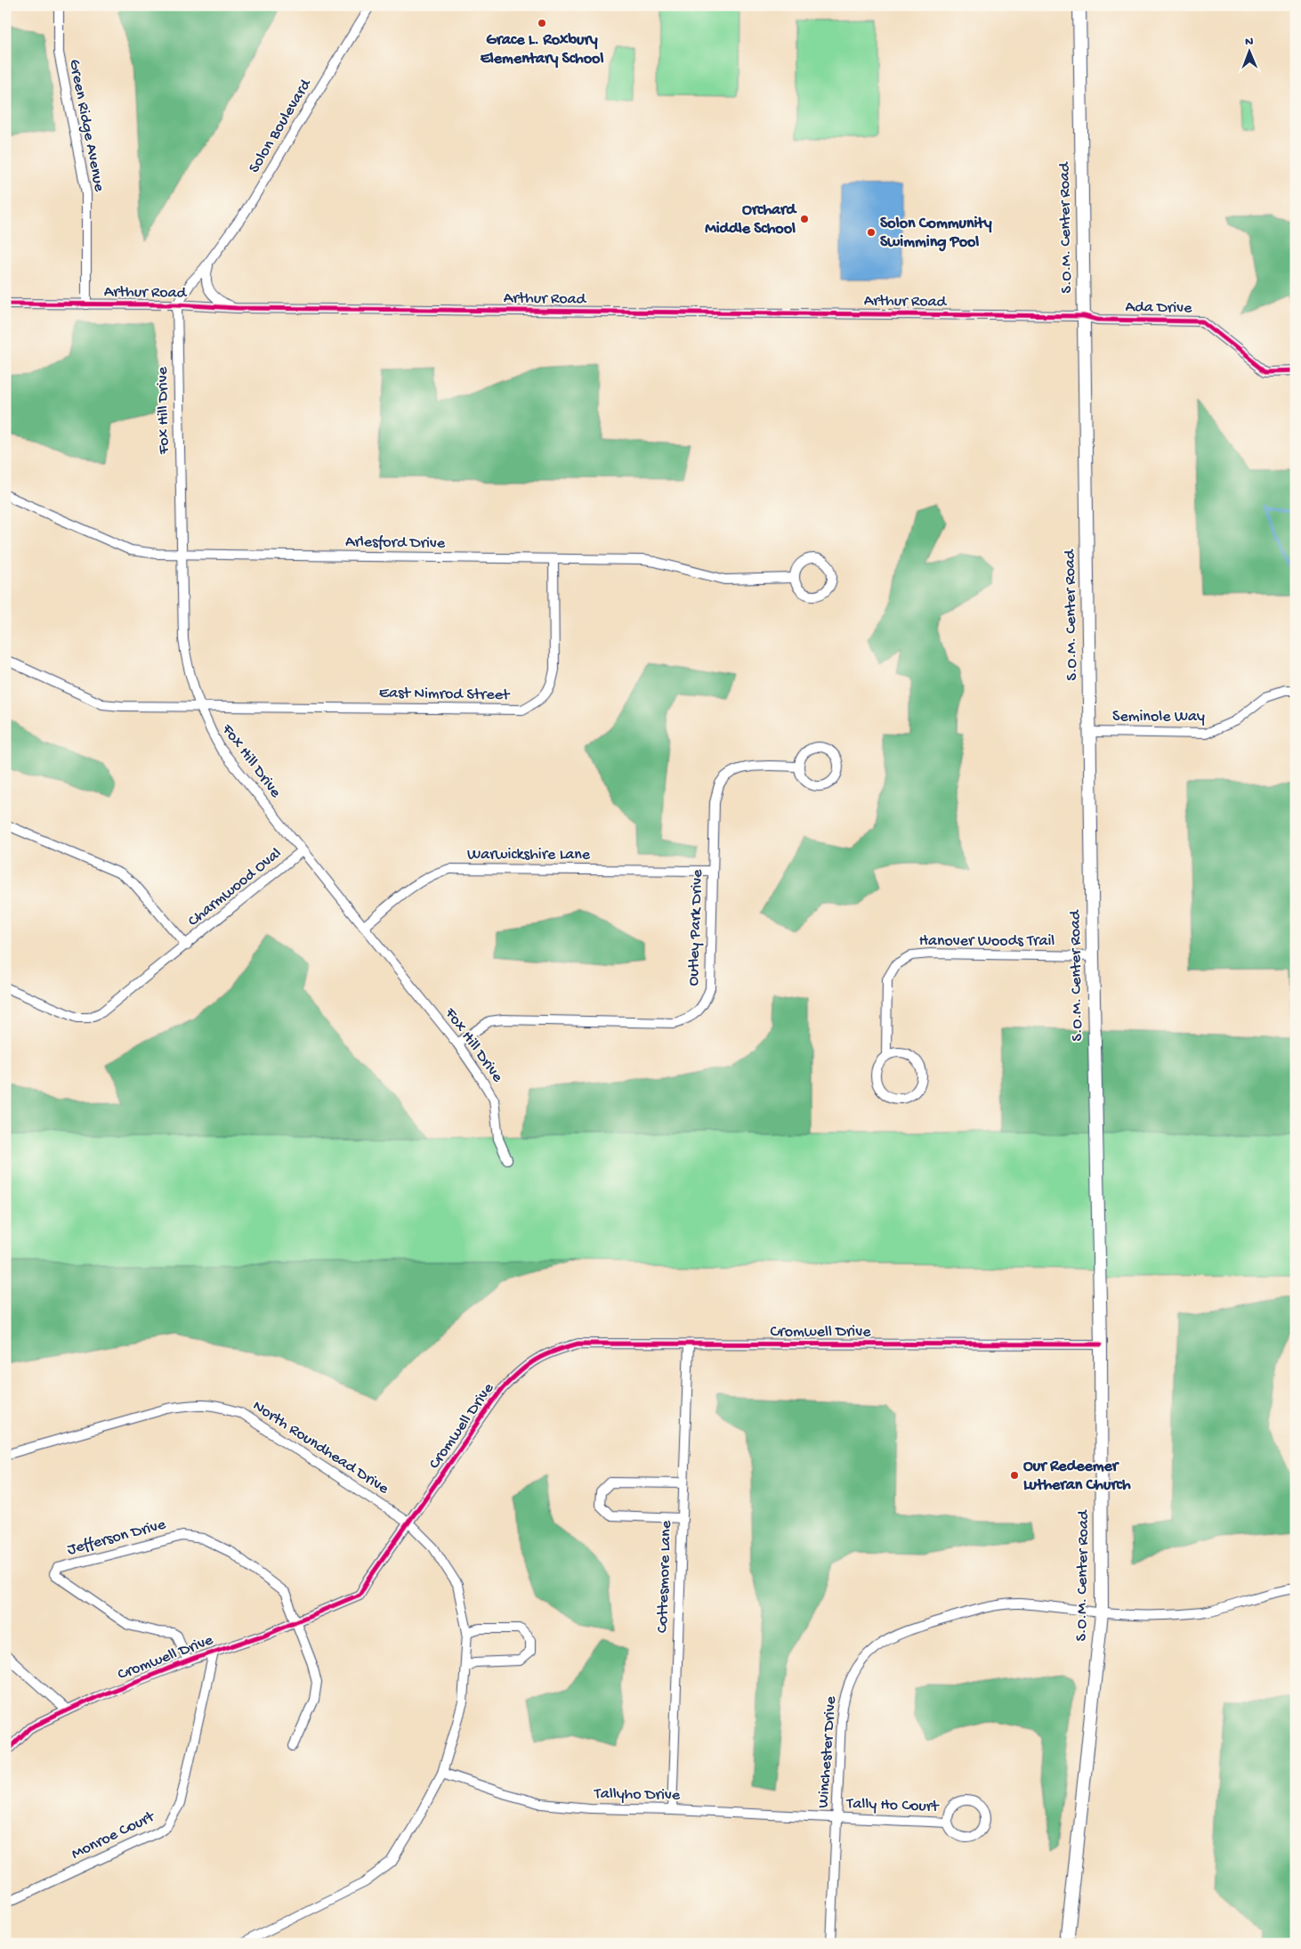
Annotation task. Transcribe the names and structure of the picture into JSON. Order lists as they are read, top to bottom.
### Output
{
  "streets": {
    "main road": ["S.O.M. Center Road"],
    "street": [
      "Green Ridge Avenue",
      "Solon Boulevard",
      "Arthur Road",
      "Ada Drive",
      "Fox Hill Drive",
      "Arlesford Drive",
      "East Nimrod Street",
      "Seminole Way",
      "Warwickshire Lane",
      "Charmwood Oval",
      "Outley Park Drive",
      "Hanover Woods Trail",
      "Cromwell Drive",
      "North Roundhead Drive",
      "Jefferson Drive",
      "Cottesmore Lane",
      "Winchester Drive",
      "Tallyho Drive",
      "Tally Ho Court",
      "Monroe Court"
    ]
  },
  "crossings": [
    ["Green Ridge Avenue", "Arthur Road"],
    ["Solon Boulevard", "Arthur Road"],
    ["Solon Boulevard", "Fox Hill Drive"],
    ["S.O.M. Center Road", "Arthur Road"],
    ["S.O.M. Center Road", "Ada Drive"],
    ["S.O.M. Center Road", "Seminole Way"],
    ["S.O.M. Center Road", "Hanover Woods Trail"],
    ["S.O.M. Center Road", "Cromwell Drive"],
    ["S.O.M. Center Road", "Winchester Drive"],
    ["Arthur Road", "Ada Drive"],
    ["Arthur Road", "Fox Hill Drive"],
    ["Fox Hill Drive", "Arlesford Drive"],
    ["Fox Hill Drive", "East Nimrod Street"],
    ["Fox Hill Drive", "Warwickshire Lane"],
    ["Fox Hill Drive", "Charmwood Oval"],
    ["Fox Hill Drive", "Outley Park Drive"],
    ["Arlesford Drive", "East Nimrod Street"],
    ["Warwickshire Lane", "Outley Park Drive"],
    ["Cromwell Drive", "North Roundhead Drive"],
    ["Cromwell Drive", "Jefferson Drive"],
    ["Cromwell Drive", "Cottesmore Lane"],
    ["Cromwell Drive", "Monroe Court"],
    ["North Roundhead Drive", "Tallyho Drive"],
    ["Cottesmore Lane", "Tallyho Drive"],
    ["Winchester Drive", "Tallyho Drive"],
    ["Winchester Drive", "Tally Ho Court"],
    ["Tallyho Drive", "Tally Ho Court"]
  ],
  "places": [
    "Grace L. Roxbury Elementary School",
    "Orchard Middle School",
    "Solon Community Swimming Pool",
    "Our Redeemer Lutheran Church"
  ],
  "north": "top"
}
